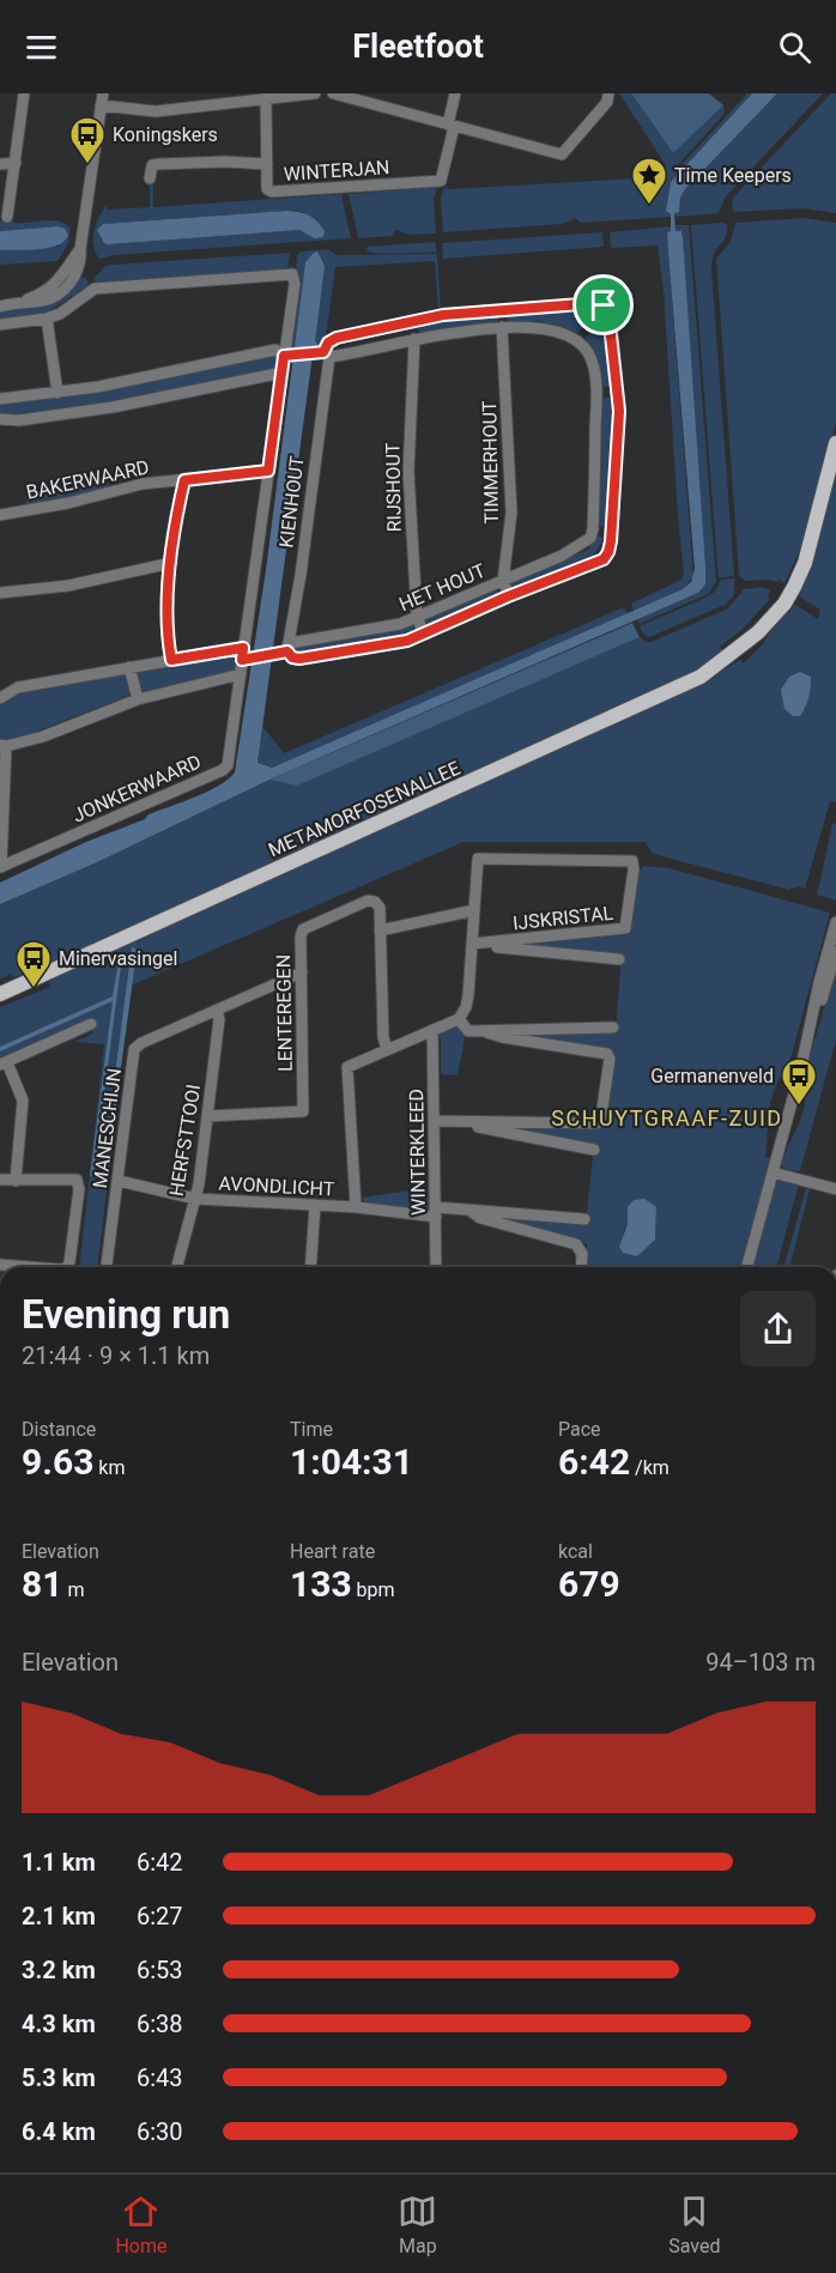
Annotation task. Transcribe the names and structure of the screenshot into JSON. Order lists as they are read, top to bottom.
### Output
{
  "streets": {
    "main road": ["METAMORFOSENALLEE"],
    "street": [
      "WINTERJAN",
      "TIMMERHOUT",
      "BAKERWAARD",
      "RIJSHOUT",
      "KIENHOUT",
      "HET HOUT",
      "JONKERWAARD",
      "IJSKRISTAL",
      "LENTEREGEN",
      "MANESCHIJN",
      "HERFSTTOOI",
      "WINTERKLEED",
      "AVONDLICHT"
    ]
  },
  "crossings": [
    ["TIMMERHOUT", "HET HOUT"],
    ["BAKERWAARD", "JONKERWAARD"],
    ["RIJSHOUT", "HET HOUT"],
    ["KIENHOUT", "HET HOUT"],
    ["HET HOUT", "JONKERWAARD"],
    ["LENTEREGEN", "MANESCHIJN"],
    ["LENTEREGEN", "HERFSTTOOI"],
    ["MANESCHIJN", "HERFSTTOOI"],
    ["MANESCHIJN", "AVONDLICHT"],
    ["HERFSTTOOI", "AVONDLICHT"],
    ["WINTERKLEED", "AVONDLICHT"]
  ],
  "districts": ["SCHUYTGRAAF-ZUID"],
  "places": {
    "bus stop": ["Koningskers", "Minervasingel", "Germanenveld"],
    "place": ["Time Keepers"]
  },
  "page": {
    "header": "Fleetfoot",
    "heading": ["Evening run", "21:44 · 9 × 1.1 km"],
    "stats": [
      ["Distance", "9.63 km"],
      ["Time", "1:04:31"],
      ["Pace", "6:42 /km"],
      ["Elevation", "81 m"],
      ["Heart rate", "133 bpm"],
      ["kcal", "679"]
    ],
    "chart": ["Elevation", "94–103 m"],
    "list": [
      {
        "name": "1.1 km",
        "note": "6:42"
      },
      {
        "name": "2.1 km",
        "note": "6:27"
      },
      {
        "name": "3.2 km",
        "note": "6:53"
      },
      {
        "name": "4.3 km",
        "note": "6:38"
      },
      {
        "name": "5.3 km",
        "note": "6:43"
      },
      {
        "name": "6.4 km",
        "note": "6:30"
      }
    ],
    "tabs": ["Home", "Map", "Saved"]
  }
}
